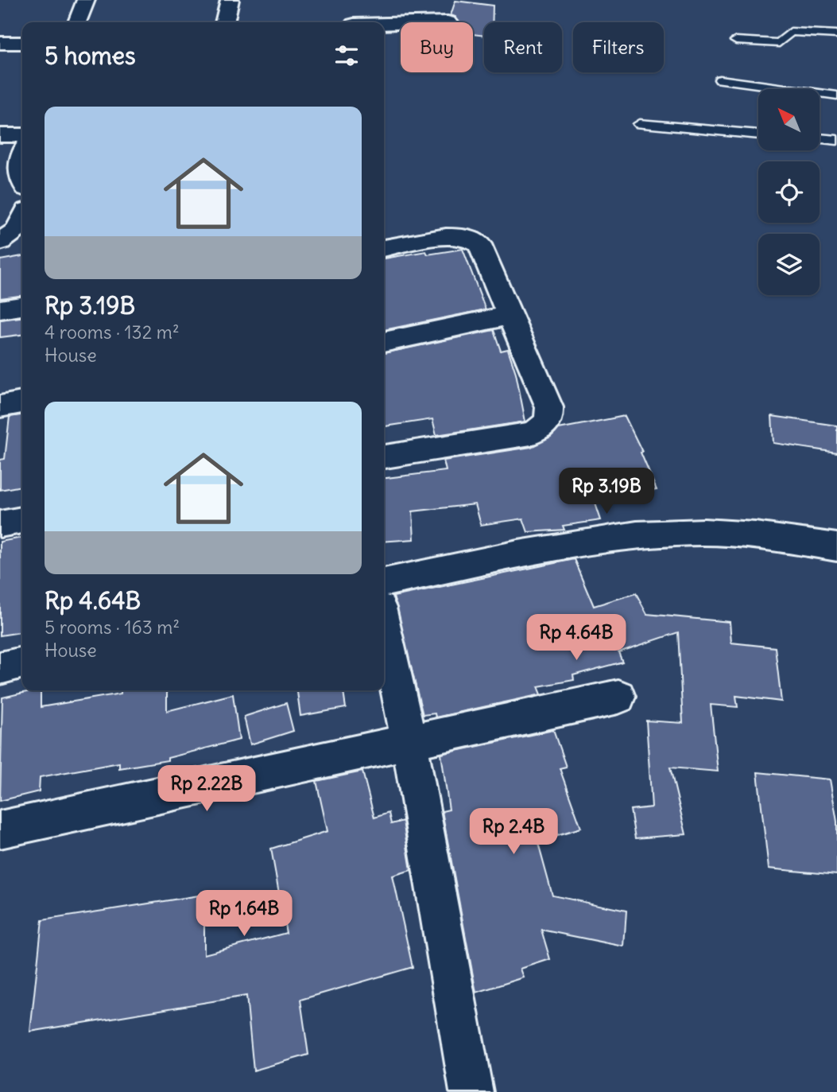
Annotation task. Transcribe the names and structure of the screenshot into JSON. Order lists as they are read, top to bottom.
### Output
{
  "north": "top left",
  "page": {
    "chip": ["Buy", "Rent", "Filters"],
    "heading": "5 homes",
    "list": [
      {
        "name": "Rp 3.19B",
        "note": "4 rooms · 132 m² · House"
      },
      {
        "name": "Rp 4.64B",
        "note": "5 rooms · 163 m² · House"
      }
    ],
    "price": [
      "Rp 3.19B",
      "Rp 4.64B",
      "Rp 2.22B",
      "Rp 2.4B",
      "Rp 1.64B"
    ]
  }
}
